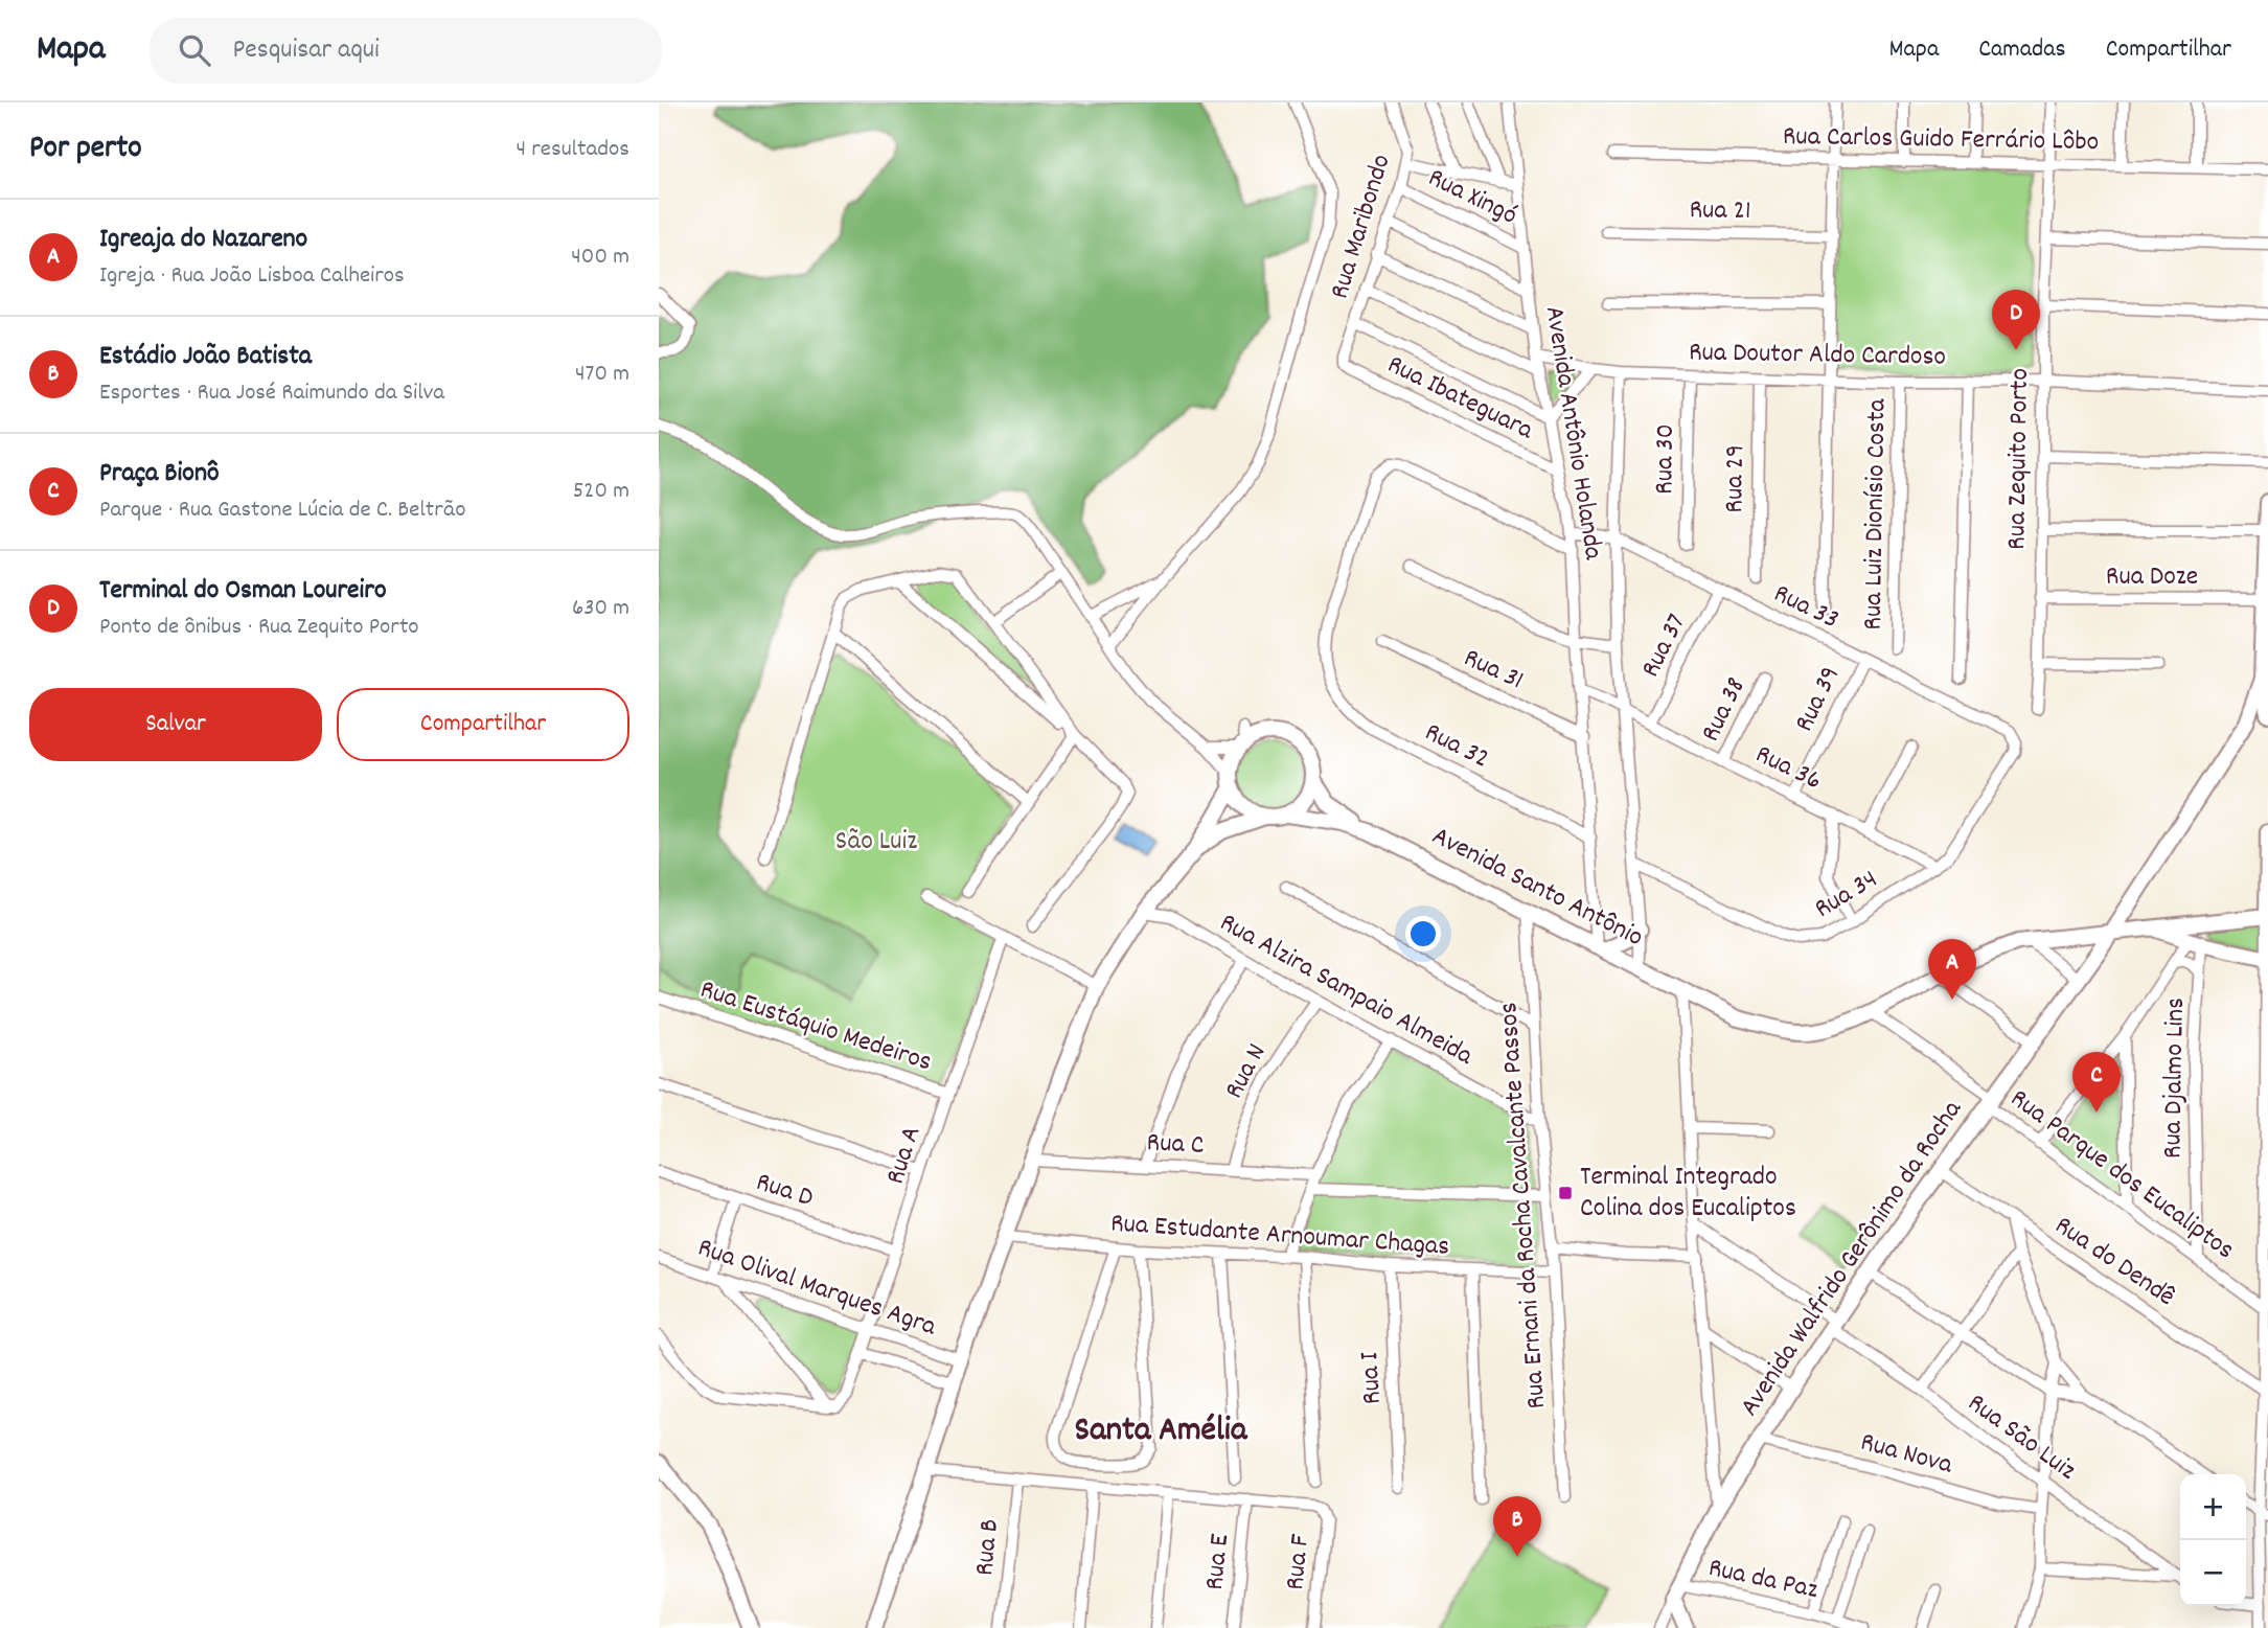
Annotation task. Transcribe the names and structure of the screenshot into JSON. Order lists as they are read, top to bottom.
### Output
{
  "streets": {
    "street": [
      "Rua Carlos Guido Ferrário Lôbo",
      "Rua Xingó",
      "Rua 21",
      "Rua Maribondo",
      "Rua Doutor Aldo Cardoso",
      "Rua Ibateguara",
      "Avenida Antônio Holanda",
      "Rua 30",
      "Rua Zequito Porto",
      "Rua 29",
      "Rua Luiz Dionísio Costa",
      "Rua Doze",
      "Rua 33",
      "Rua 37",
      "Rua 31",
      "Rua 39",
      "Rua 38",
      "Rua 32",
      "Rua 36",
      "Avenida Santo Antônio",
      "Rua 34",
      "Rua Alzira Sampaio Almeida",
      "Rua Eustáquio Medeiros",
      "Rua N",
      "Rua Djalmo Lins",
      "Rua C",
      "Rua A",
      "Rua Parque dos Eucaliptos",
      "Rua D",
      "Rua Ernani da Rocha Cavalcante Passos",
      "Rua Estudante Arnoumar Chagas",
      "Avenida Walfrido Gerônimo da Rocha",
      "Rua do Dendê",
      "Rua Olival Marques Agra",
      "Rua I",
      "Rua São Luiz",
      "Rua Nova",
      "Rua B",
      "Rua E",
      "Rua F",
      "Rua da Paz"
    ]
  },
  "crossings": [
    ["Rua Carlos Guido Ferrário Lôbo", "Rua Zequito Porto"],
    ["Rua Xingó", "Rua Maribondo"],
    ["Rua Xingó", "Avenida Antônio Holanda"],
    ["Rua Maribondo", "Rua Ibateguara"],
    ["Rua Doutor Aldo Cardoso", "Avenida Antônio Holanda"],
    ["Rua Doutor Aldo Cardoso", "Rua 30"],
    ["Rua Doutor Aldo Cardoso", "Rua Zequito Porto"],
    ["Rua Doutor Aldo Cardoso", "Rua 29"],
    ["Rua Doutor Aldo Cardoso", "Rua Luiz Dionísio Costa"],
    ["Rua Ibateguara", "Avenida Antônio Holanda"],
    ["Avenida Antônio Holanda", "Rua 33"],
    ["Avenida Antônio Holanda", "Rua 31"],
    ["Avenida Antônio Holanda", "Rua 32"],
    ["Avenida Antônio Holanda", "Rua 36"],
    ["Avenida Antônio Holanda", "Avenida Santo Antônio"],
    ["Rua Zequito Porto", "Rua Doze"],
    ["Rua 33", "Rua 37"],
    ["Rua 33", "Rua 39"],
    ["Rua 33", "Rua 34"],
    ["Rua 37", "Rua 36"],
    ["Rua 39", "Rua 36"],
    ["Rua 38", "Rua 36"],
    ["Rua 36", "Rua 34"],
    ["Avenida Santo Antônio", "Rua Parque dos Eucaliptos"],
    ["Avenida Santo Antônio", "Rua Ernani da Rocha Cavalcante Passos"],
    ["Avenida Santo Antônio", "Avenida Walfrido Gerônimo da Rocha"],
    ["Rua Alzira Sampaio Almeida", "Rua N"],
    ["Rua Alzira Sampaio Almeida", "Rua Ernani da Rocha Cavalcante Passos"],
    ["Rua Eustáquio Medeiros", "Rua A"],
    ["Rua N", "Rua C"],
    ["Rua Djalmo Lins", "Rua Parque dos Eucaliptos"],
    ["Rua A", "Rua D"],
    ["Rua A", "Rua Olival Marques Agra"],
    ["Rua Parque dos Eucaliptos", "Avenida Walfrido Gerônimo da Rocha"],
    ["Rua Ernani da Rocha Cavalcante Passos", "Rua Estudante Arnoumar Chagas"],
    ["Rua Estudante Arnoumar Chagas", "Rua I"],
    ["Avenida Walfrido Gerônimo da Rocha", "Rua do Dendê"],
    ["Avenida Walfrido Gerônimo da Rocha", "Rua São Luiz"],
    ["Avenida Walfrido Gerônimo da Rocha", "Rua Nova"],
    ["Avenida Walfrido Gerônimo da Rocha", "Rua da Paz"],
    ["Rua E", "Rua F"]
  ],
  "districts": ["Santa Amélia"],
  "parks": ["São Luiz"],
  "places": {
    "transit": ["Terminal Integrado Colina dos Eucaliptos"]
  },
  "page": {
    "header": "Mapa",
    "search": "Pesquisar aqui",
    "nav": ["Mapa", "Camadas", "Compartilhar"],
    "heading": ["Por perto", "4 resultados"],
    "list": [
      {
        "mark": "A",
        "name": "Igreaja do Nazareno",
        "note": "Igreja · Rua João Lisboa Calheiros",
        "value": "400 m"
      },
      {
        "mark": "B",
        "name": "Estádio João Batista",
        "note": "Esportes · Rua José Raimundo da Silva",
        "value": "470 m"
      },
      {
        "mark": "C",
        "name": "Praça Bionô",
        "note": "Parque · Rua Gastone Lúcia de C. Beltrão",
        "value": "520 m"
      },
      {
        "mark": "D",
        "name": "Terminal do Osman Loureiro",
        "note": "Ponto de ônibus · Rua Zequito Porto",
        "value": "630 m"
      }
    ],
    "pins": [
      "D",
      "A",
      "C",
      "B"
    ],
    "buttons": ["Salvar", "Compartilhar"],
    "map_buttons": ["+", "−"]
  }
}
